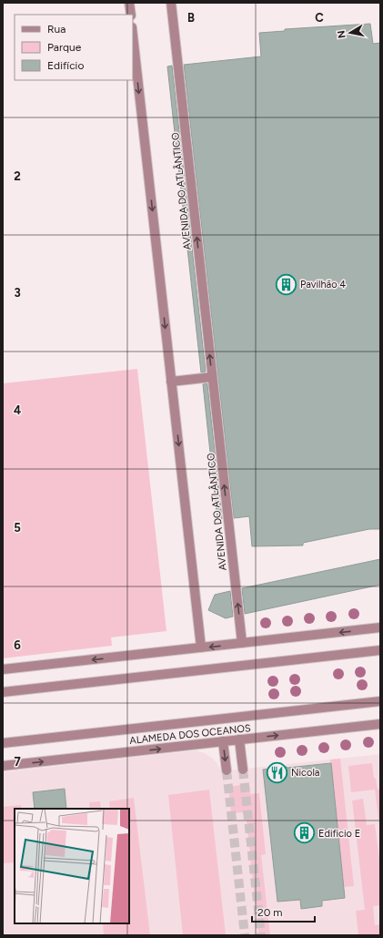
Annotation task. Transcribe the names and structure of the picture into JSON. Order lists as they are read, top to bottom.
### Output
{
  "streets": {
    "street": ["AVENIDA DO ATLÂNTICO", "ALAMEDA DOS OCEANOS"]
  },
  "places": {
    "building": ["Pavilhão 4", "Edificio E"],
    "restaurant": ["Nicola"]
  },
  "legend": ["Rua", "Parque", "Edifício"],
  "scale_bar": "20 m",
  "north": "left",
  "grid": {
    "columns": ["B", "C"],
    "rows": [
      "2",
      "3",
      "4",
      "5",
      "6",
      "7"
    ]
  }
}
